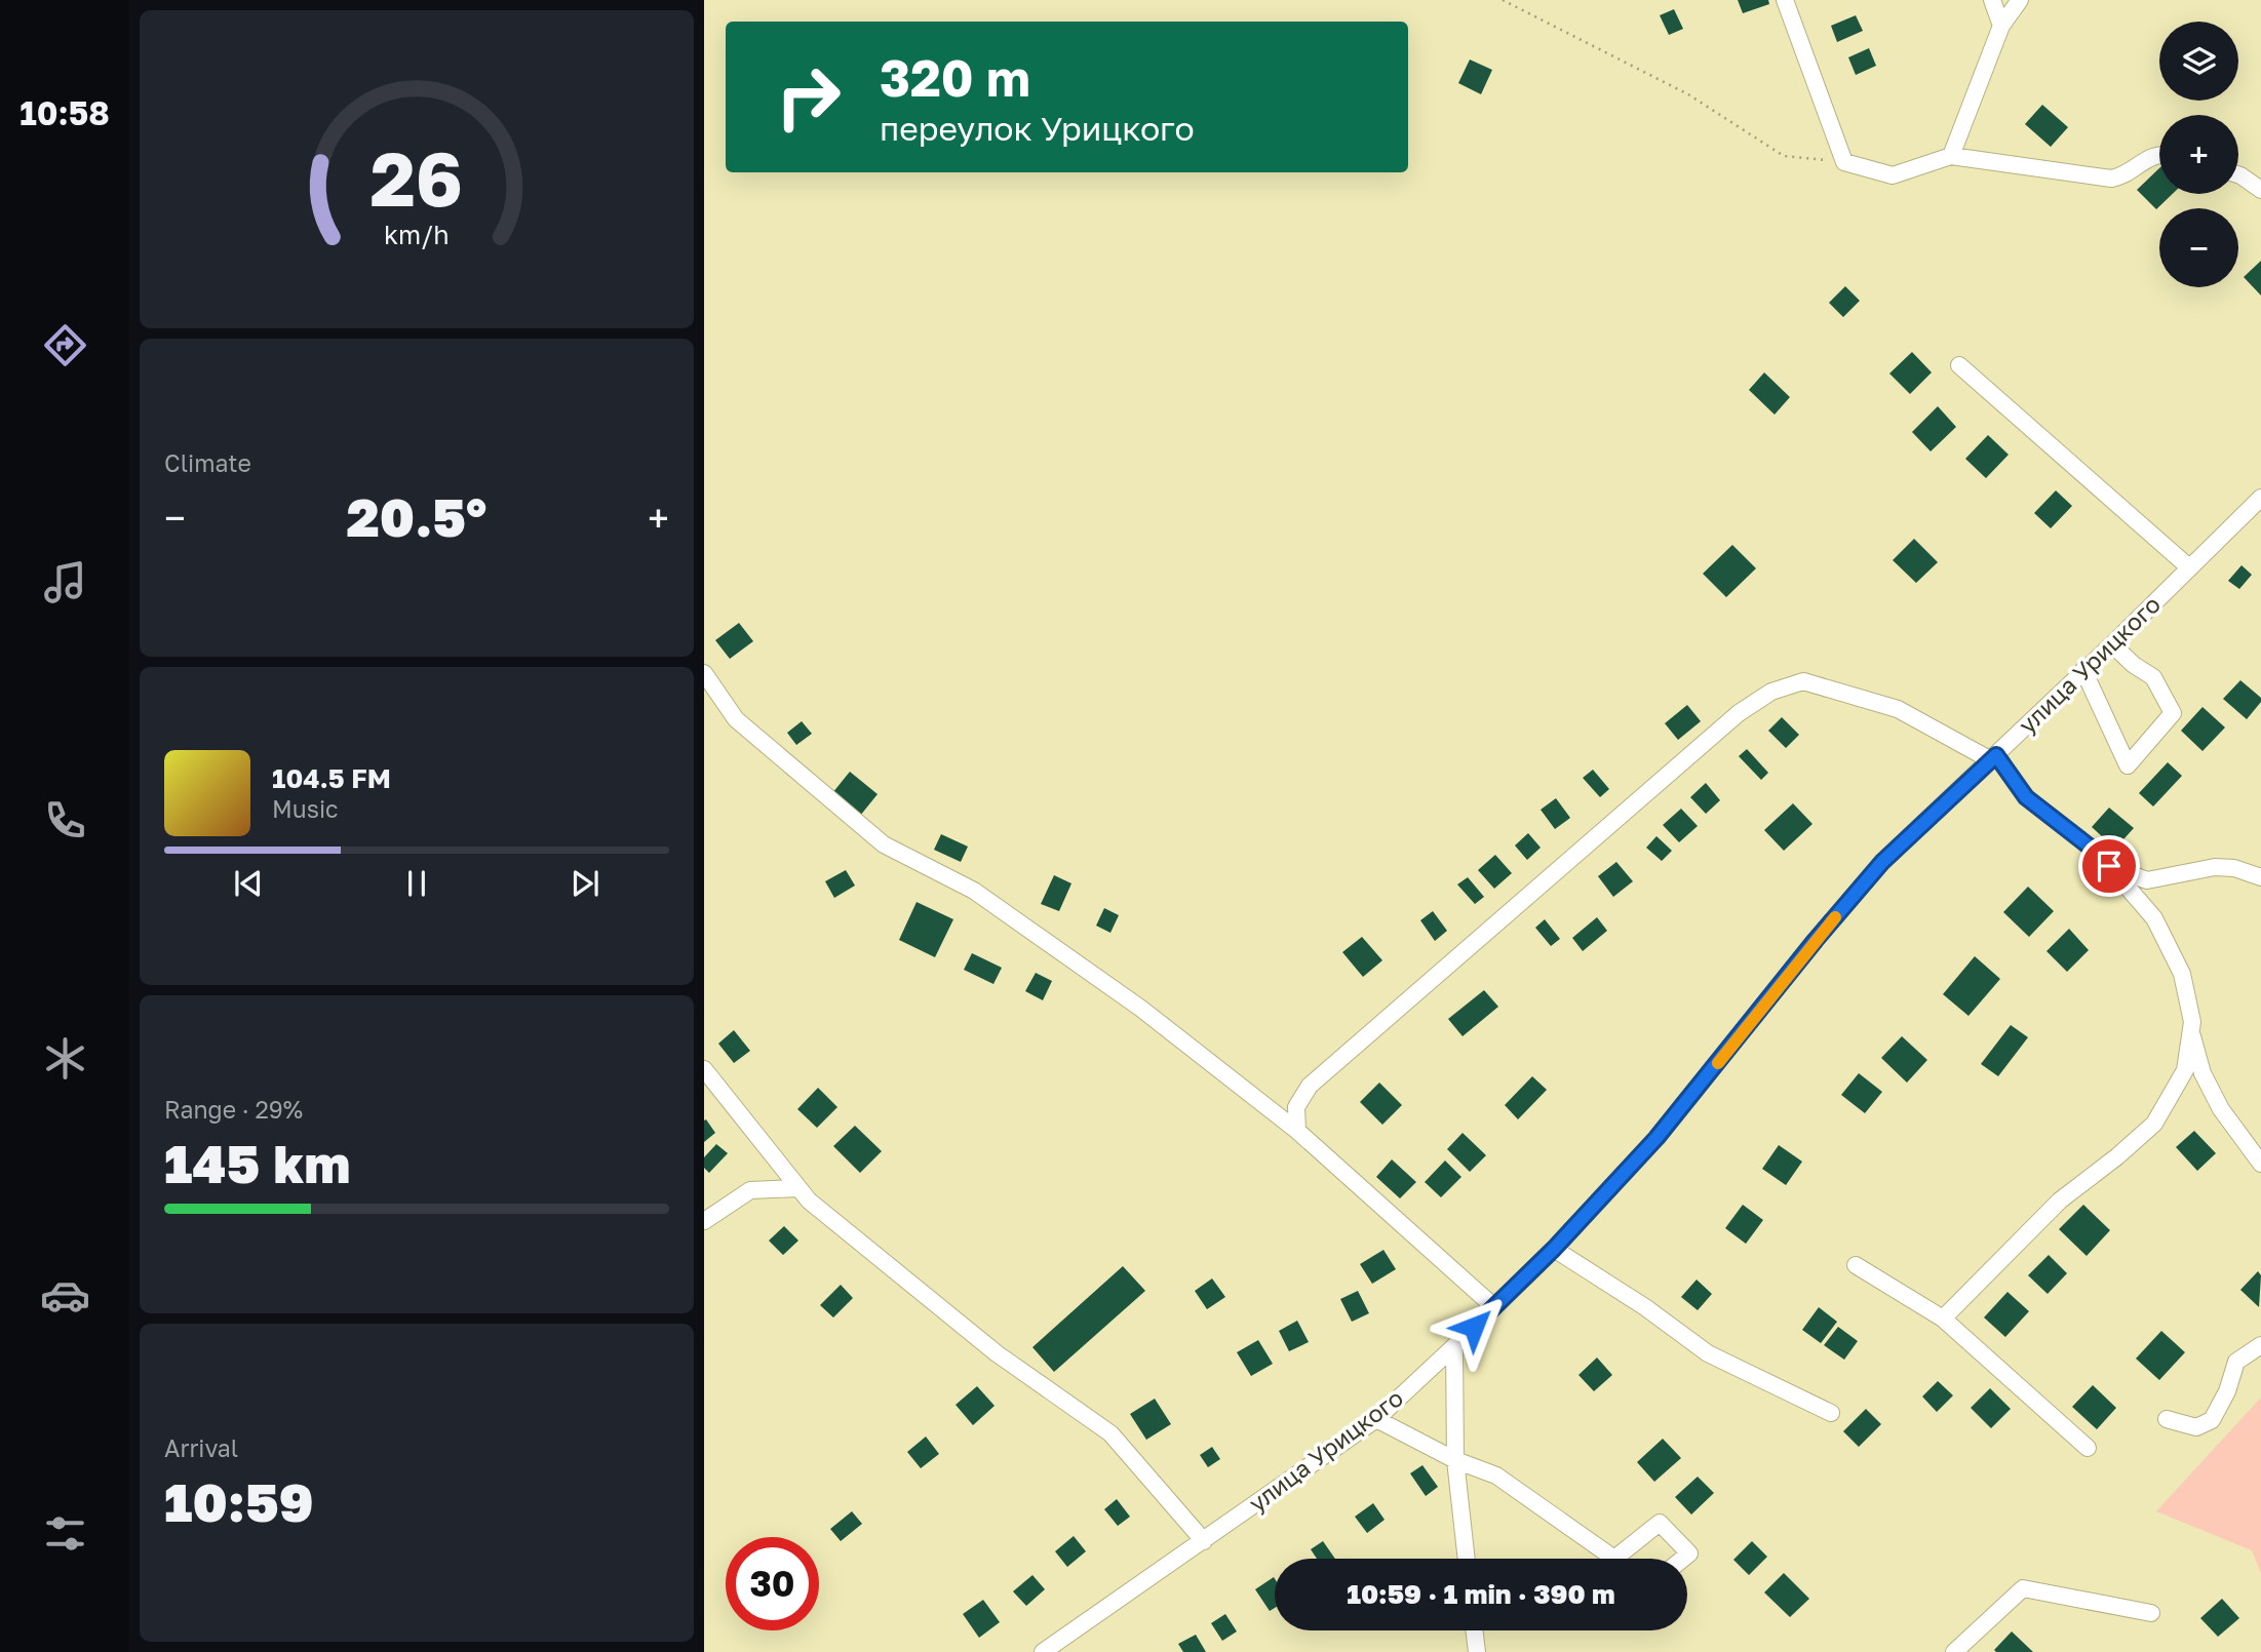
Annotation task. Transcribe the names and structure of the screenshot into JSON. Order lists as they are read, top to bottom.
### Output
{
  "streets": {
    "street": ["улица Урицкого"]
  },
  "page": {
    "tabs": "10:58",
    "map_buttons": ["+", "−"],
    "turn": ["320 m", "переулок Урицкого"],
    "tile": [
      "Climate",
      ["Range · 29%", "145 km"],
      ["Arrival", "10:59"]
    ],
    "heat": ["−", "20.5°", "+"],
    "song": ["104.5 FM", "Music"],
    "limit": "30",
    "trip": "10:59 · 1 min · 390 m",
    "gauge": ["26", "km/h"]
  }
}
